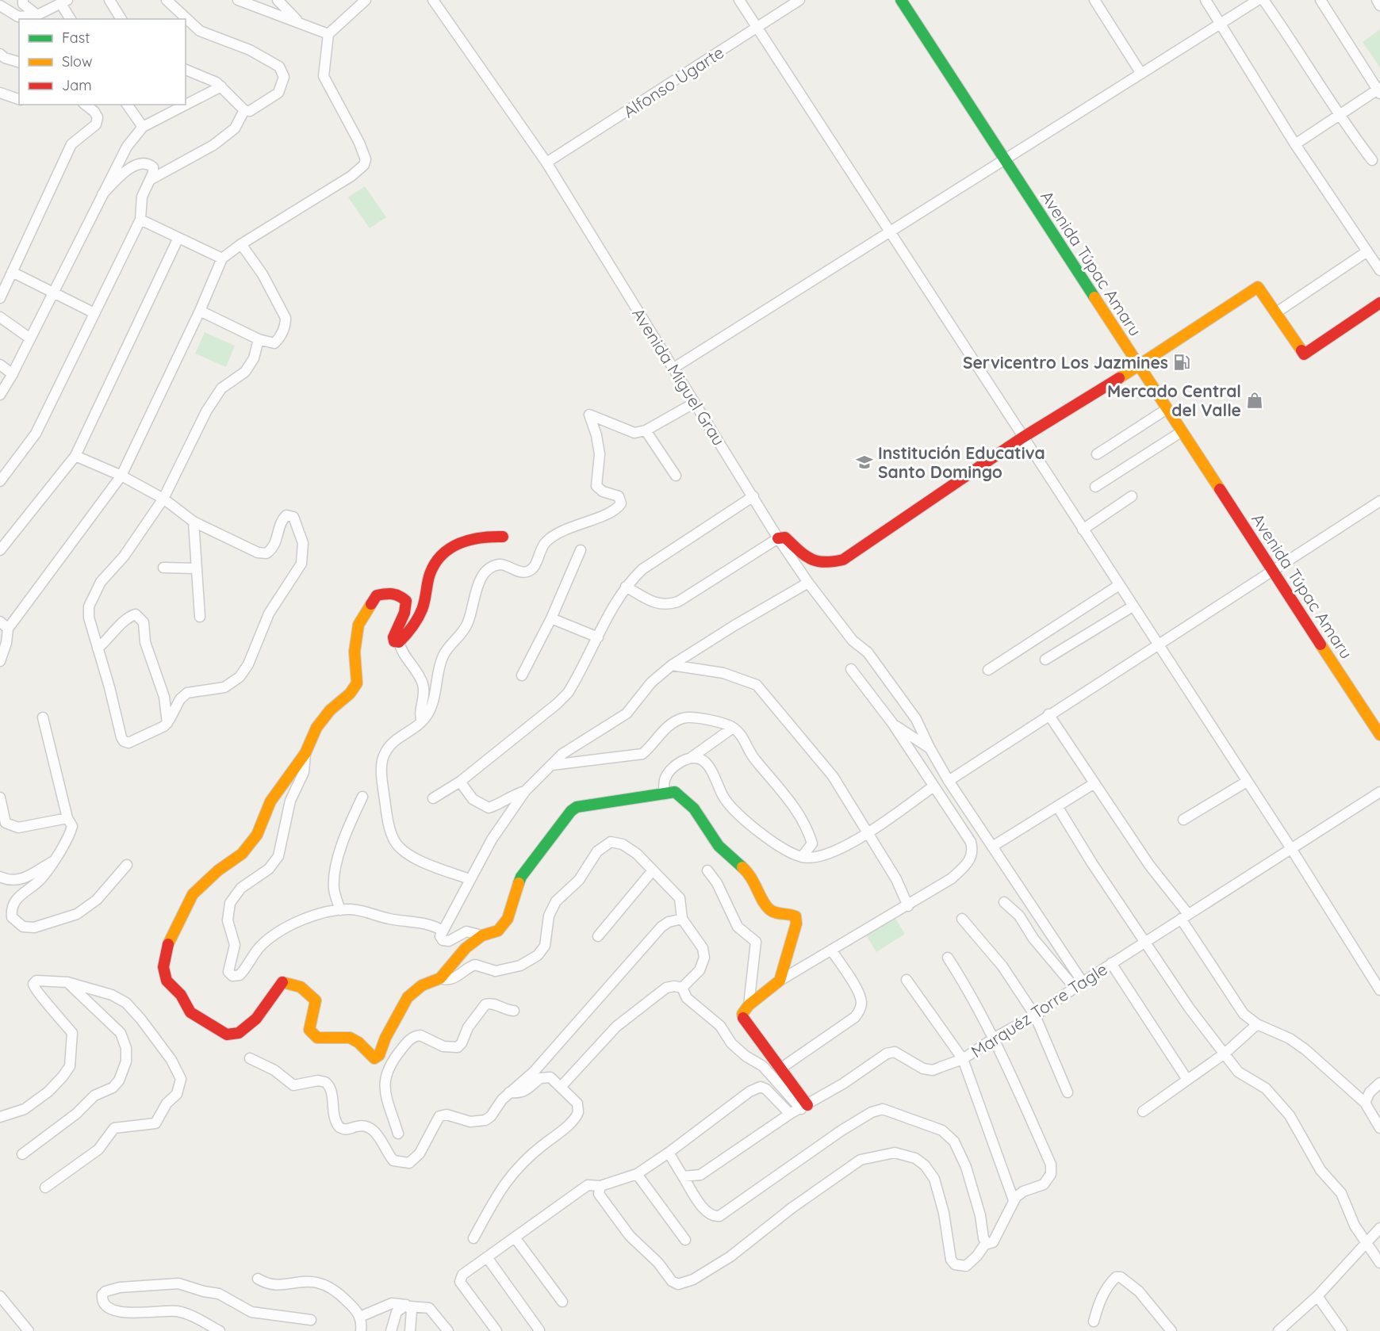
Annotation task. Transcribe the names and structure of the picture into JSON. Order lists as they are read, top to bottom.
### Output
{
  "streets": {
    "street": [
      "Alfonso Ugarte",
      "Avenida Túpac Amaru",
      "Avenida Miguel Grau",
      "Marquéz Torre Tagle"
    ]
  },
  "crossings": [
    ["Alfonso Ugarte", "Avenida Miguel Grau"],
    ["Avenida Miguel Grau", "Marquéz Torre Tagle"]
  ],
  "places": {
    "fuel station": ["Servicentro Los Jazmines"],
    "shop": ["Mercado Central del Valle"],
    "school or university": ["Institución Educativa Santo Domingo"]
  },
  "legend": ["Fast", "Slow", "Jam"]
}
